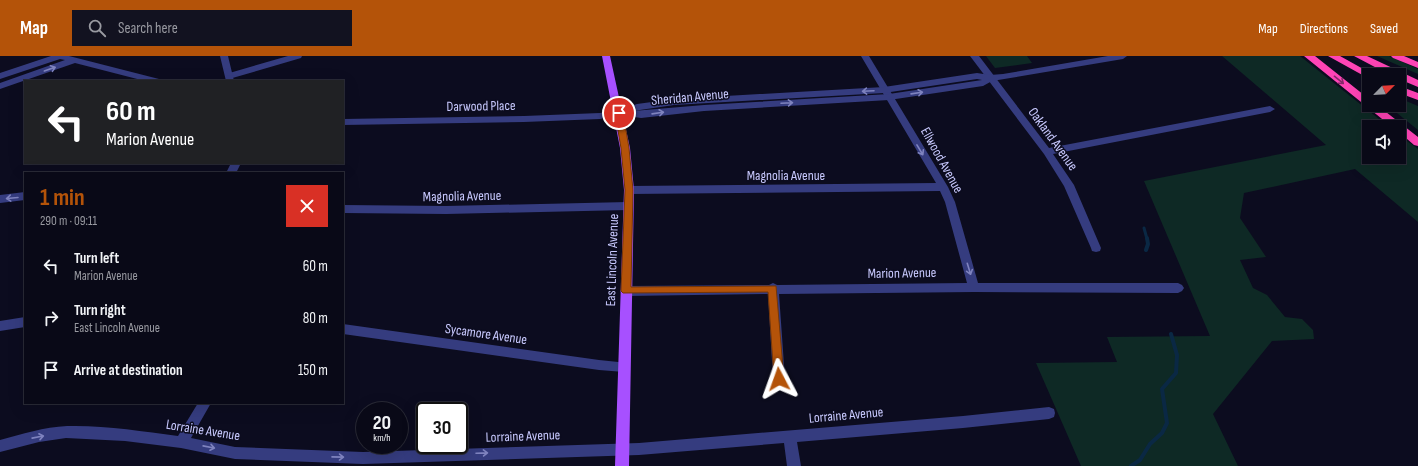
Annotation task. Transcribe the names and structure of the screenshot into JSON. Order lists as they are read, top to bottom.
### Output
{
  "streets": {
    "main road": ["East Lincoln Avenue"],
    "street": [
      "Sheridan Avenue",
      "Darwood Place",
      "Oakland Avenue",
      "Ellwood Avenue",
      "Magnolia Avenue",
      "Marion Avenue",
      "Sycamore Avenue",
      "Lorraine Avenue"
    ]
  },
  "crossings": [
    ["Sheridan Avenue", "Darwood Place"],
    ["Sheridan Avenue", "Oakland Avenue"],
    ["Sheridan Avenue", "Ellwood Avenue"],
    ["Sheridan Avenue", "East Lincoln Avenue"],
    ["Darwood Place", "East Lincoln Avenue"],
    ["Ellwood Avenue", "Magnolia Avenue"],
    ["Ellwood Avenue", "Marion Avenue"],
    ["Magnolia Avenue", "East Lincoln Avenue"],
    ["East Lincoln Avenue", "Marion Avenue"],
    ["East Lincoln Avenue", "Sycamore Avenue"],
    ["East Lincoln Avenue", "Lorraine Avenue"]
  ],
  "one_way": ["Ellwood Avenue", "Lorraine Avenue"],
  "north": "top right",
  "page": {
    "header": "Map",
    "search": "Search here",
    "nav": ["Map", "Directions", "Saved"],
    "turn": ["60 m", "Marion Avenue"],
    "heading": ["1 min", "290 m · 09:11"],
    "list": [
      {
        "name": "Turn left",
        "note": "Marion Avenue",
        "value": "60 m"
      },
      {
        "name": "Turn right",
        "note": "East Lincoln Avenue",
        "value": "80 m"
      },
      {
        "name": "Arrive at destination",
        "value": "150 m"
      }
    ],
    "speed": "20 km/h",
    "limit": "30"
  }
}
